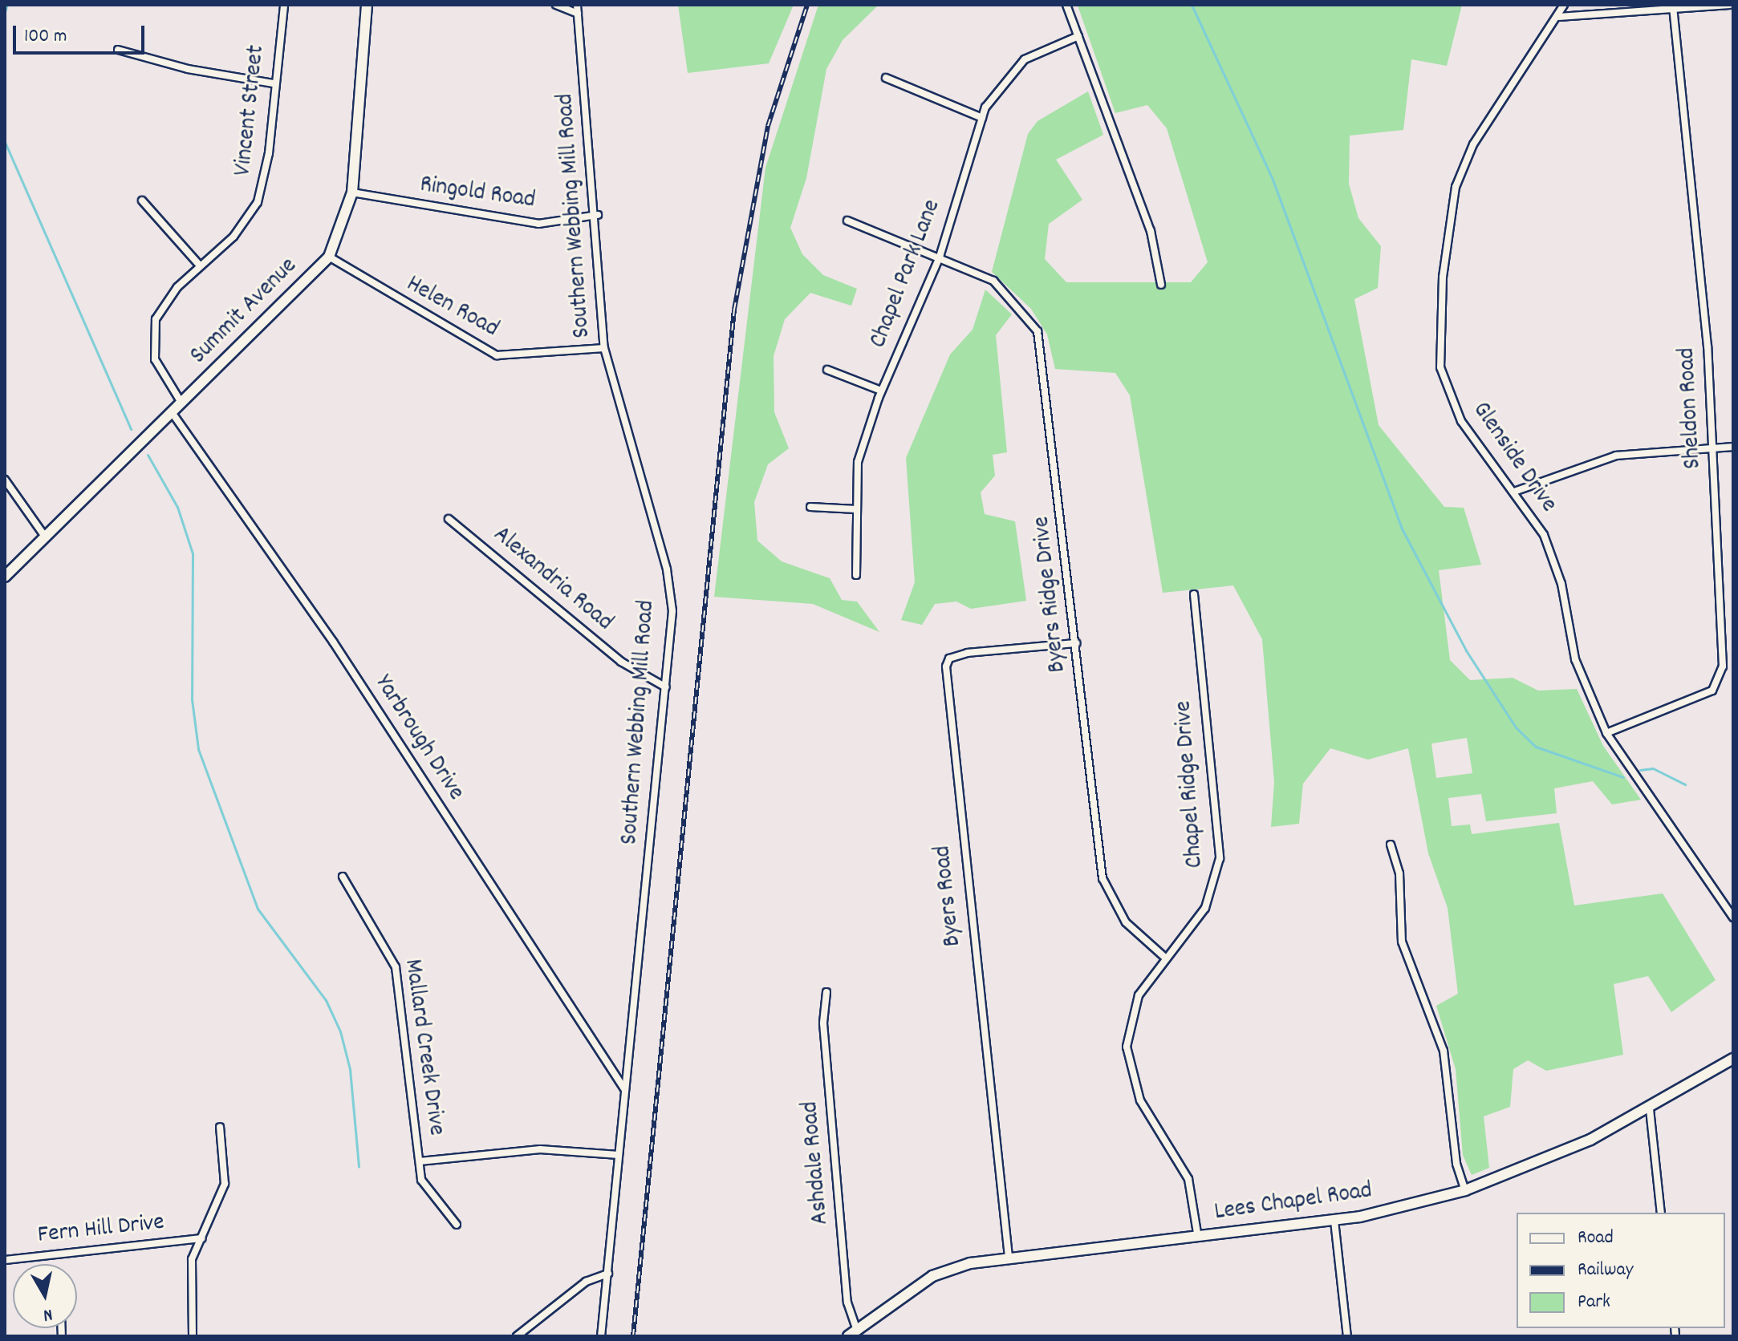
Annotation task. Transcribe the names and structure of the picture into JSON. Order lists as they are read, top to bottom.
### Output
{
  "streets": {
    "main road": ["Summit Avenue", "Lees Chapel Road"],
    "street": [
      "Vincent Street",
      "Ringold Road",
      "Southern Webbing Mill Road",
      "Chapel Park Lane",
      "Helen Road",
      "Sheldon Road",
      "Glenside Drive",
      "Alexandria Road",
      "Byers Ridge Drive",
      "Yarbrough Drive",
      "Chapel Ridge Drive",
      "Byers Road",
      "Mallard Creek Drive",
      "Ashdale Road",
      "Fern Hill Drive"
    ]
  },
  "crossings": [
    ["Vincent Street", "Summit Avenue"],
    ["Ringold Road", "Southern Webbing Mill Road"],
    ["Ringold Road", "Summit Avenue"],
    ["Southern Webbing Mill Road", "Helen Road"],
    ["Southern Webbing Mill Road", "Alexandria Road"],
    ["Southern Webbing Mill Road", "Yarbrough Drive"],
    ["Chapel Park Lane", "Byers Ridge Drive"],
    ["Helen Road", "Summit Avenue"],
    ["Summit Avenue", "Yarbrough Drive"],
    ["Sheldon Road", "Glenside Drive"],
    ["Byers Ridge Drive", "Chapel Ridge Drive"],
    ["Byers Ridge Drive", "Byers Road"],
    ["Chapel Ridge Drive", "Lees Chapel Road"],
    ["Byers Road", "Lees Chapel Road"],
    ["Ashdale Road", "Lees Chapel Road"]
  ],
  "legend": ["Road", "Railway", "Park"],
  "scale_bar": "100 m",
  "north": "bottom"
}
